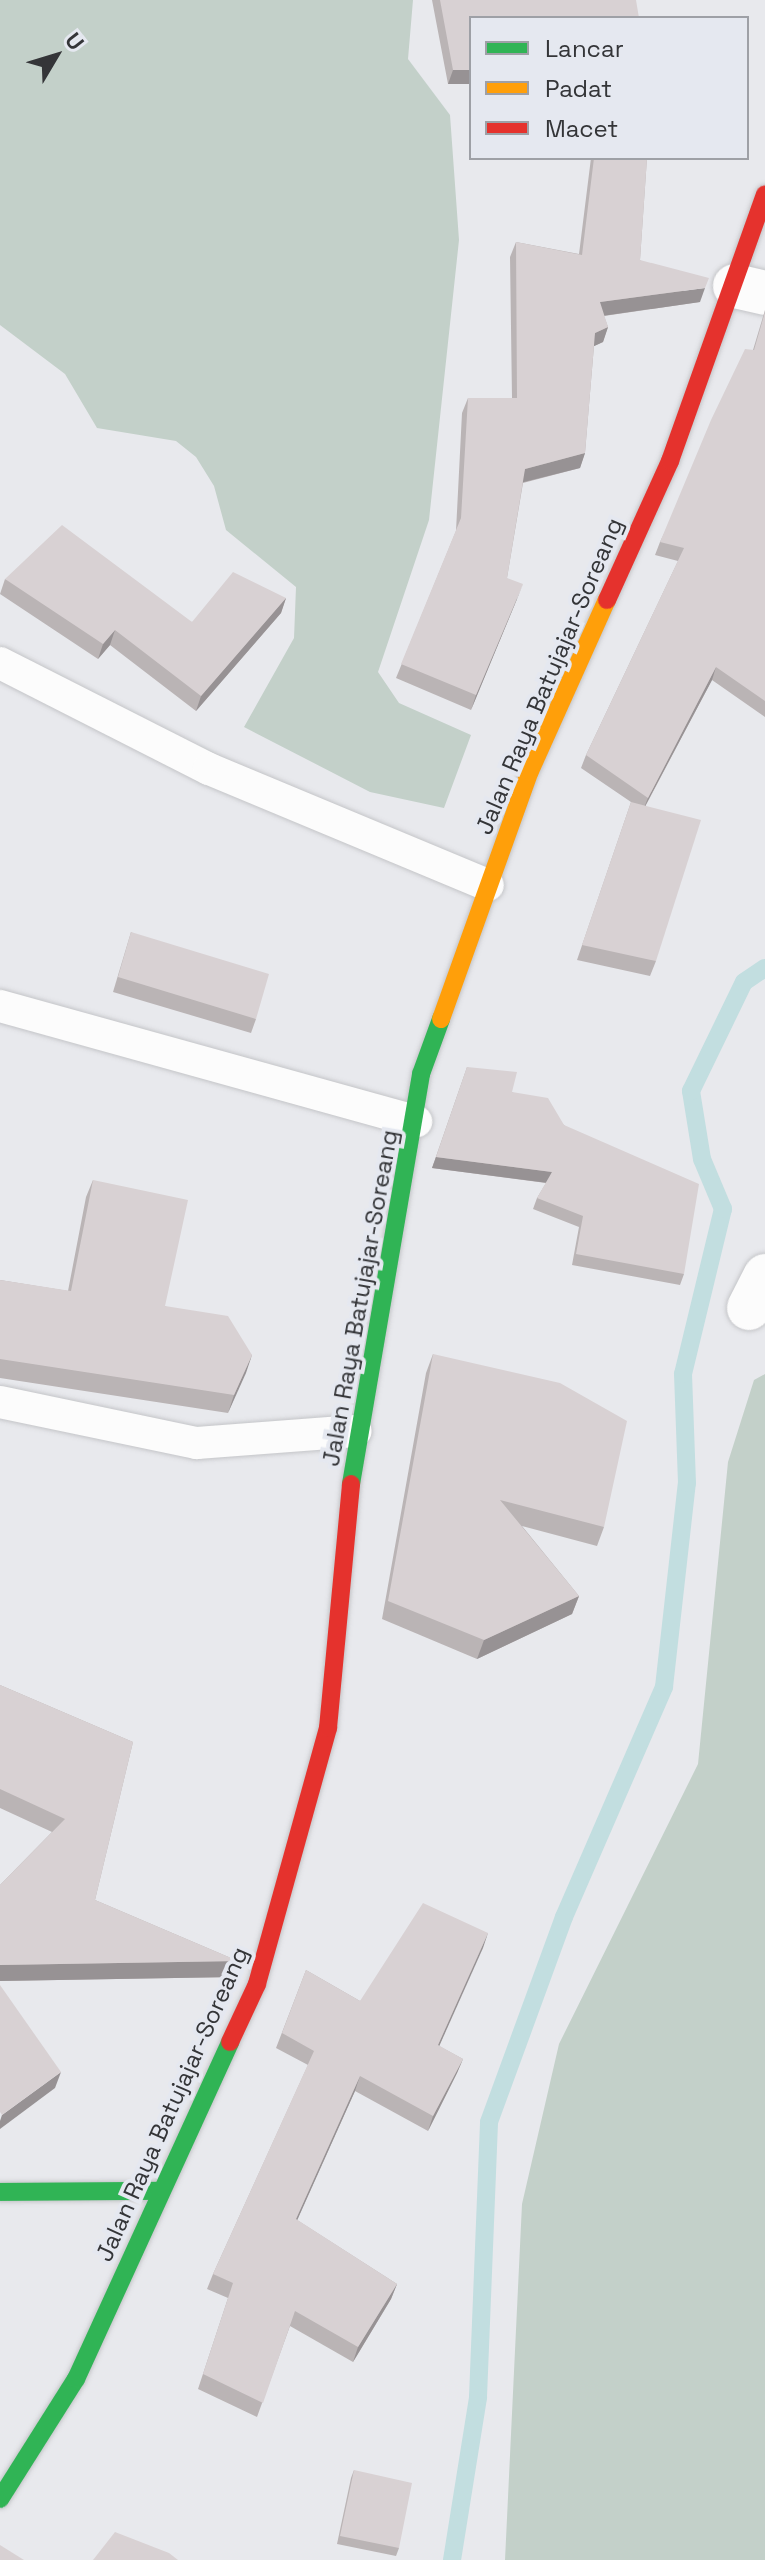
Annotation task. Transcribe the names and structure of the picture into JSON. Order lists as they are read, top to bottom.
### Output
{
  "streets": {
    "main road": ["Jalan Raya Batujajar-Soreang"]
  },
  "legend": ["Lancar", "Padat", "Macet"],
  "north": "top right"
}
